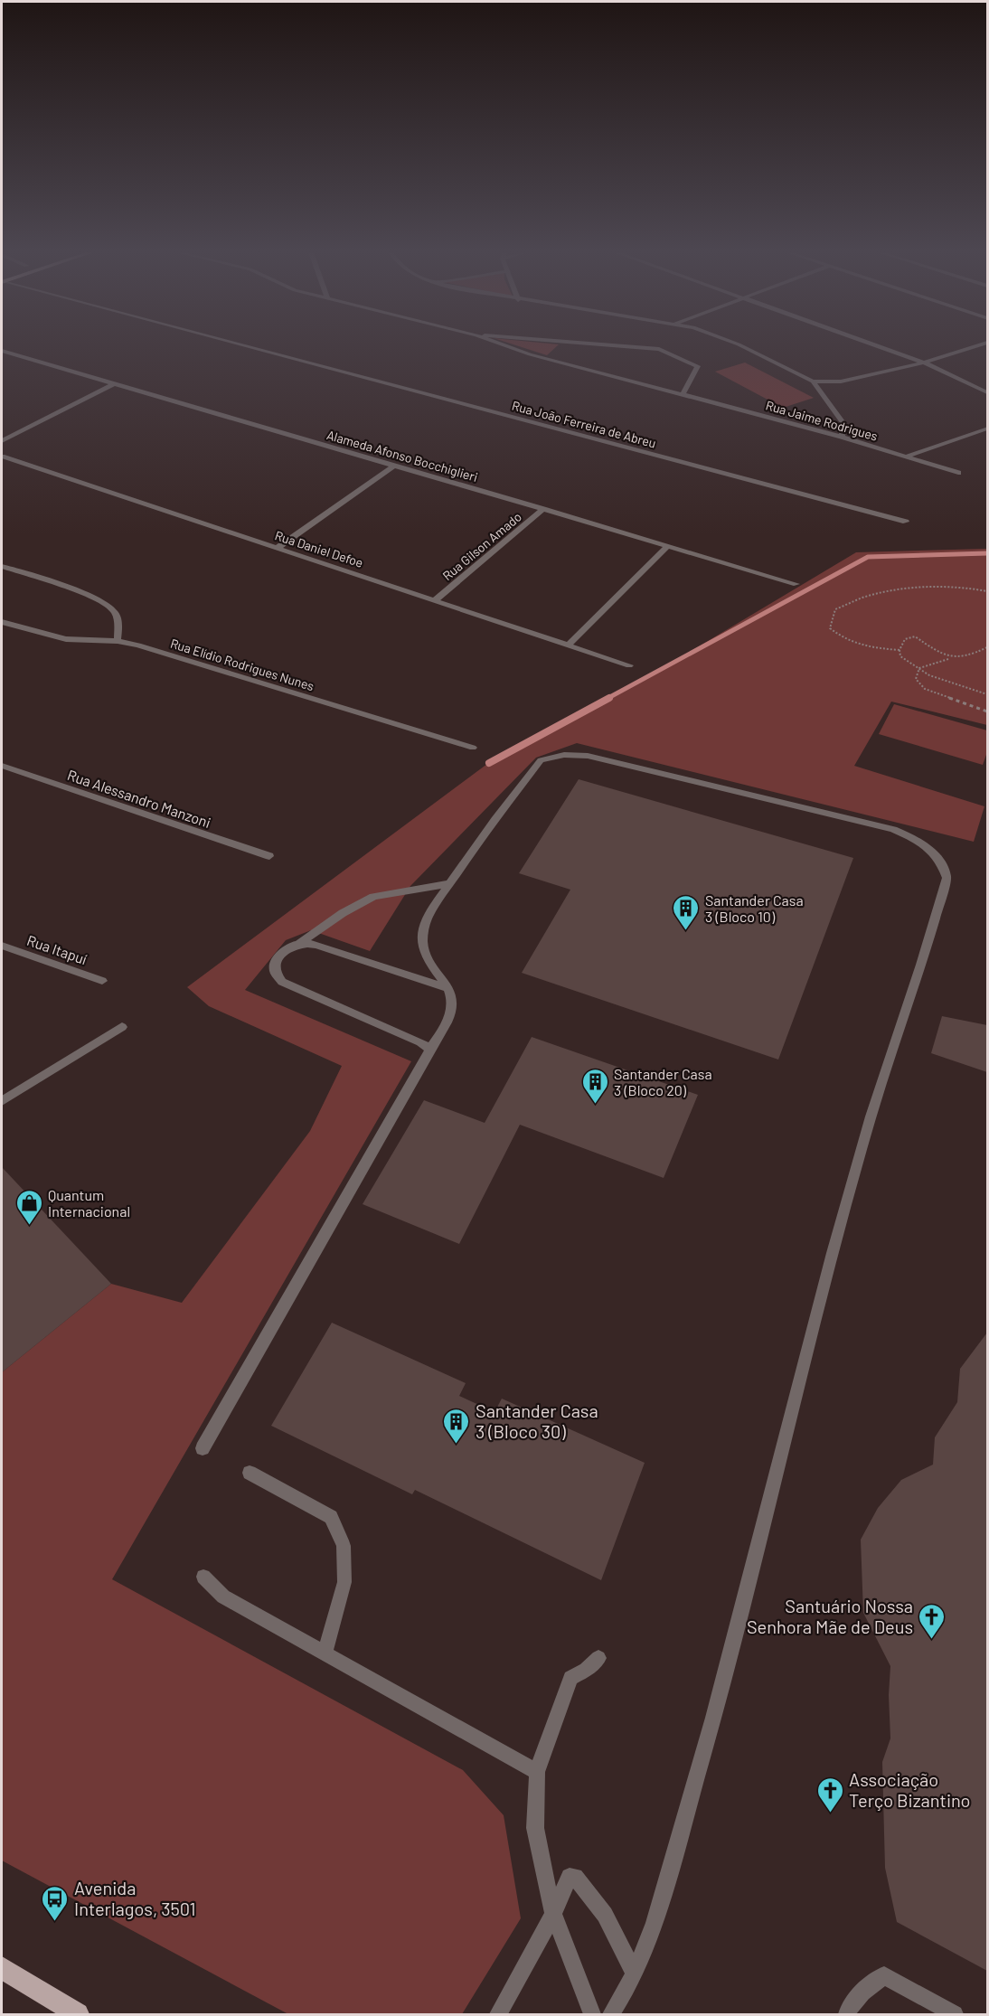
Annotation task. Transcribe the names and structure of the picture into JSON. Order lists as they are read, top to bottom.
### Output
{
  "streets": {
    "street": [
      "Rua Jaime Rodrigues",
      "Rua João Ferreira de Abreu",
      "Alameda Afonso Bocchiglieri",
      "Rua Gilson Amado",
      "Rua Daniel Defoe",
      "Rua Elídio Rodrigues Nunes",
      "Rua Alessandro Manzoni",
      "Rua Itapuí"
    ]
  },
  "crossings": [
    ["Alameda Afonso Bocchiglieri", "Rua Gilson Amado"],
    ["Rua Gilson Amado", "Rua Daniel Defoe"]
  ],
  "places": {
    "building": ["Santander Casa 3 (Bloco 10)", "Santander Casa 3 (Bloco 20)", "Santander Casa 3 (Bloco 30)"],
    "shop": ["Quantum Internacional"],
    "church": ["Santuário Nossa Senhora Mãe de Deus", "Associação Terço Bizantino"],
    "bus stop": ["Avenida Interlagos, 3501"]
  }
}
